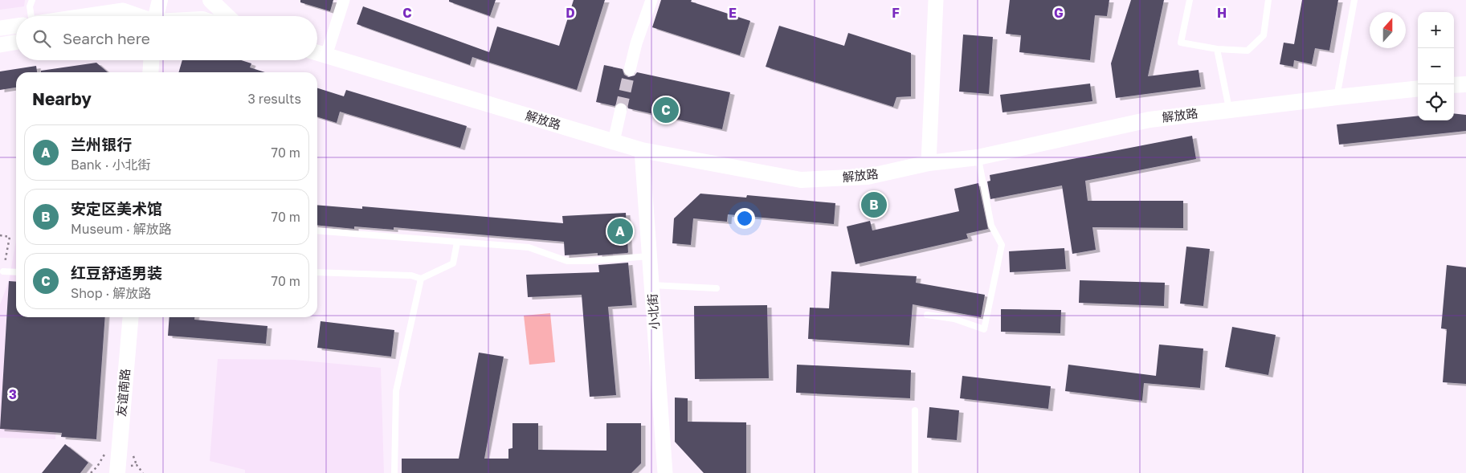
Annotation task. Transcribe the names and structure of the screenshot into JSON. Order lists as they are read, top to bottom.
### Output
{
  "streets": {
    "main road": ["解放路", "友谊南路"],
    "street": ["小北街"]
  },
  "crossings": [
    ["解放路", "小北街"]
  ],
  "north": "top",
  "page": {
    "map_buttons": ["+", "−"],
    "search": "Search here",
    "heading": ["Nearby", "3 results"],
    "pins": ["C", "B", "A"],
    "list": [
      {
        "mark": "A",
        "name": "兰州银行",
        "note": "Bank · 小北街",
        "value": "70 m"
      },
      {
        "mark": "B",
        "name": "安定区美术馆",
        "note": "Museum · 解放路",
        "value": "70 m"
      },
      {
        "mark": "C",
        "name": "红豆舒适男装",
        "note": "Shop · 解放路",
        "value": "70 m"
      }
    ]
  },
  "grid": {
    "columns": [
      "C",
      "D",
      "E",
      "F",
      "G",
      "H"
    ],
    "rows": ["3"]
  }
}
